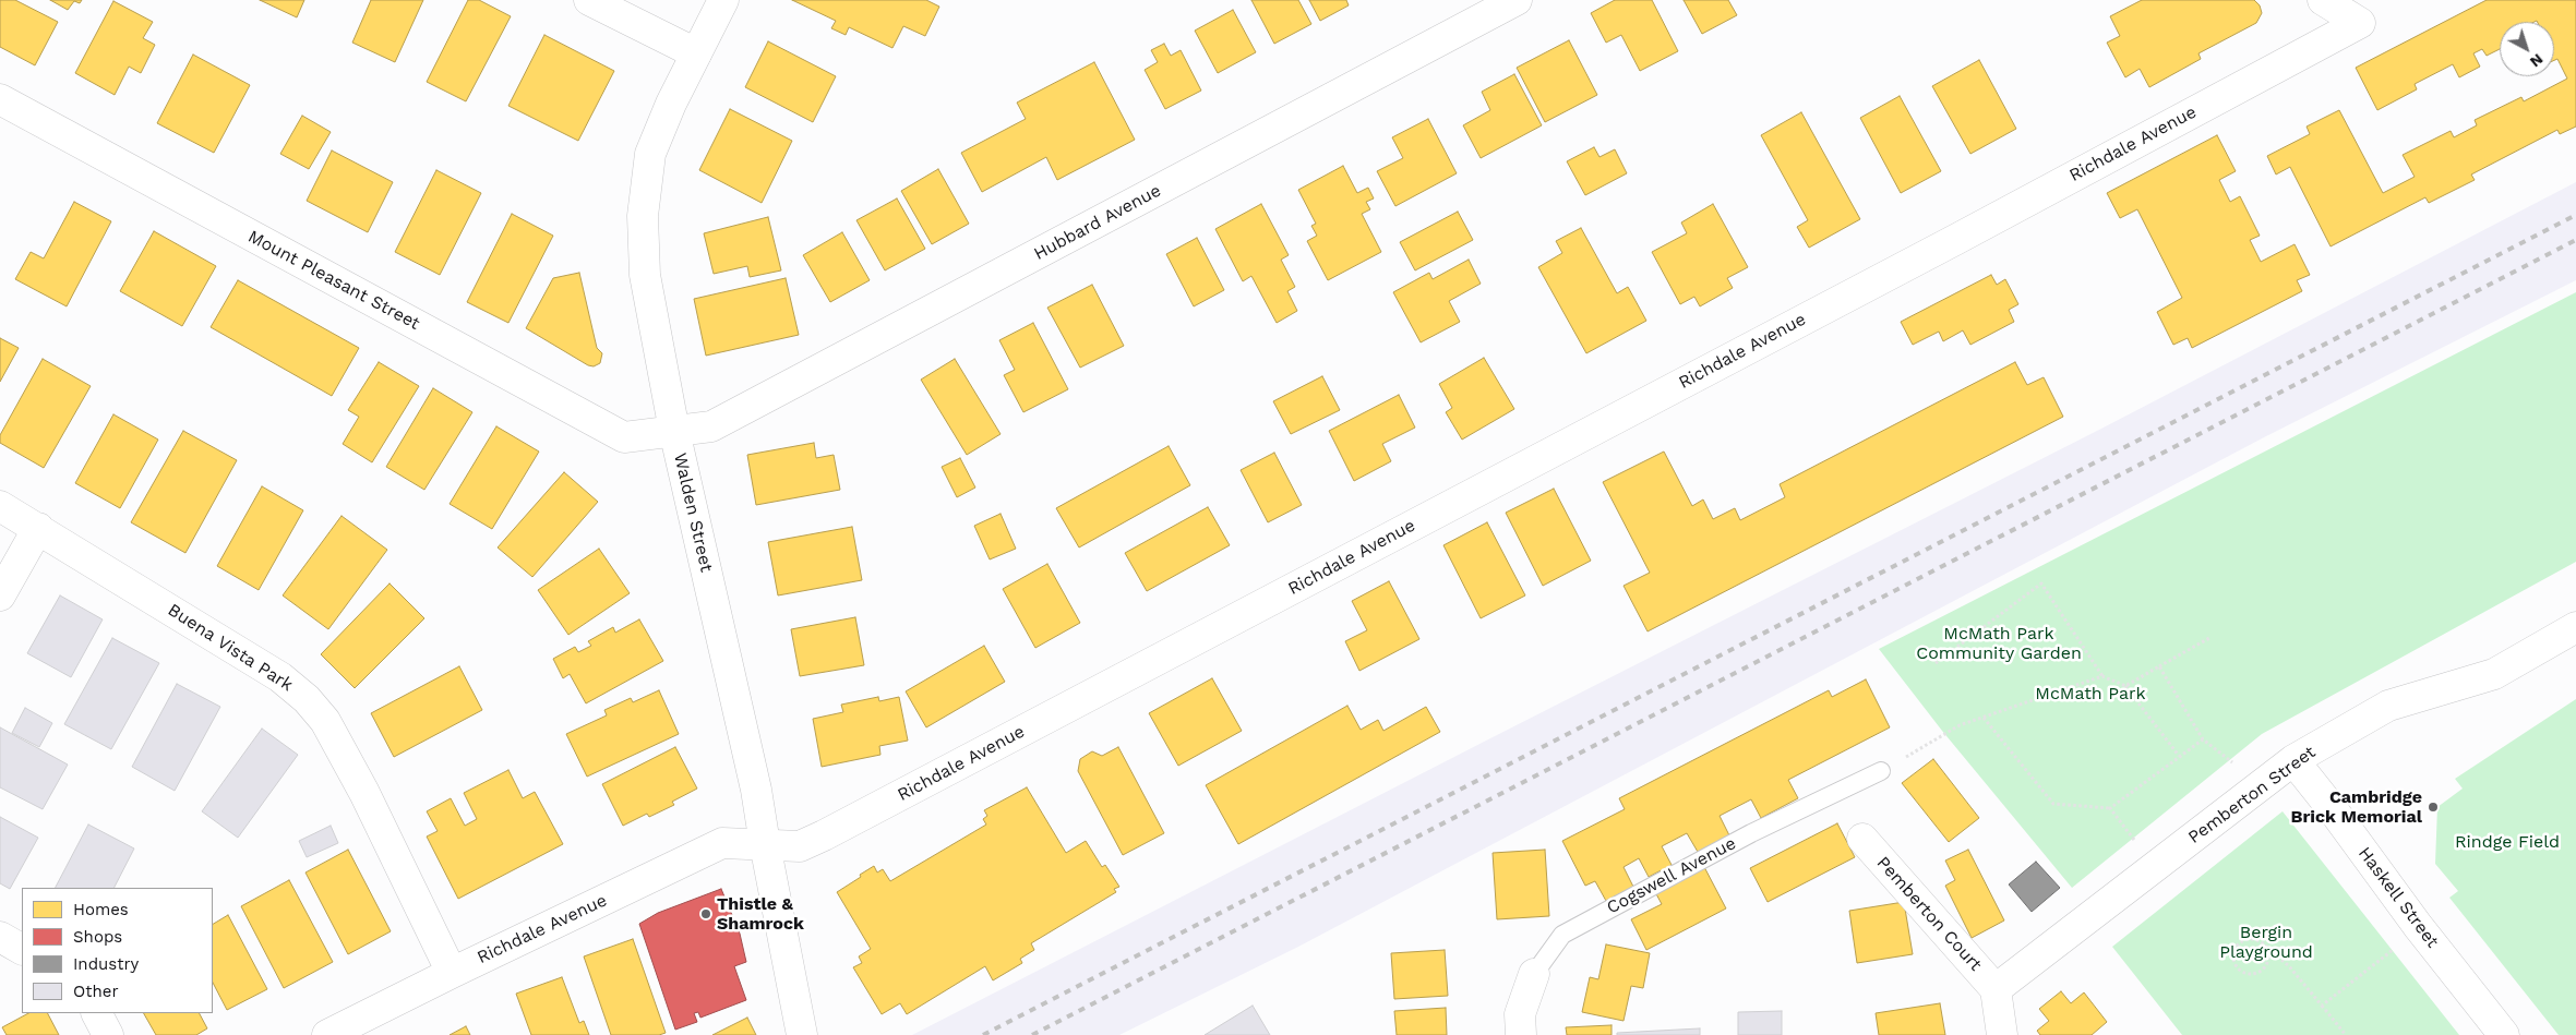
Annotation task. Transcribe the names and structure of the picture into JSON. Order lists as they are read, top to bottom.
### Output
{
  "streets": {
    "street": [
      "Richdale Avenue",
      "Hubbard Avenue",
      "Mount Pleasant Street",
      "Walden Street",
      "Buena Vista Park",
      "Pemberton Street",
      "Cogswell Avenue",
      "Haskell Street",
      "Pemberton Court"
    ]
  },
  "crossings": [
    ["Richdale Avenue", "Walden Street"],
    ["Richdale Avenue", "Buena Vista Park"],
    ["Hubbard Avenue", "Mount Pleasant Street"],
    ["Hubbard Avenue", "Walden Street"],
    ["Mount Pleasant Street", "Walden Street"],
    ["Pemberton Street", "Haskell Street"],
    ["Pemberton Street", "Pemberton Court"]
  ],
  "parks": [
    "McMath Park Community Garden",
    "McMath Park",
    "Rindge Field",
    "Bergin Playground"
  ],
  "places": ["Cambridge Brick Memorial", "Thistle & Shamrock"],
  "legend": [
    "Homes",
    "Shops",
    "Industry",
    "Other"
  ],
  "north": "bottom right"
}
